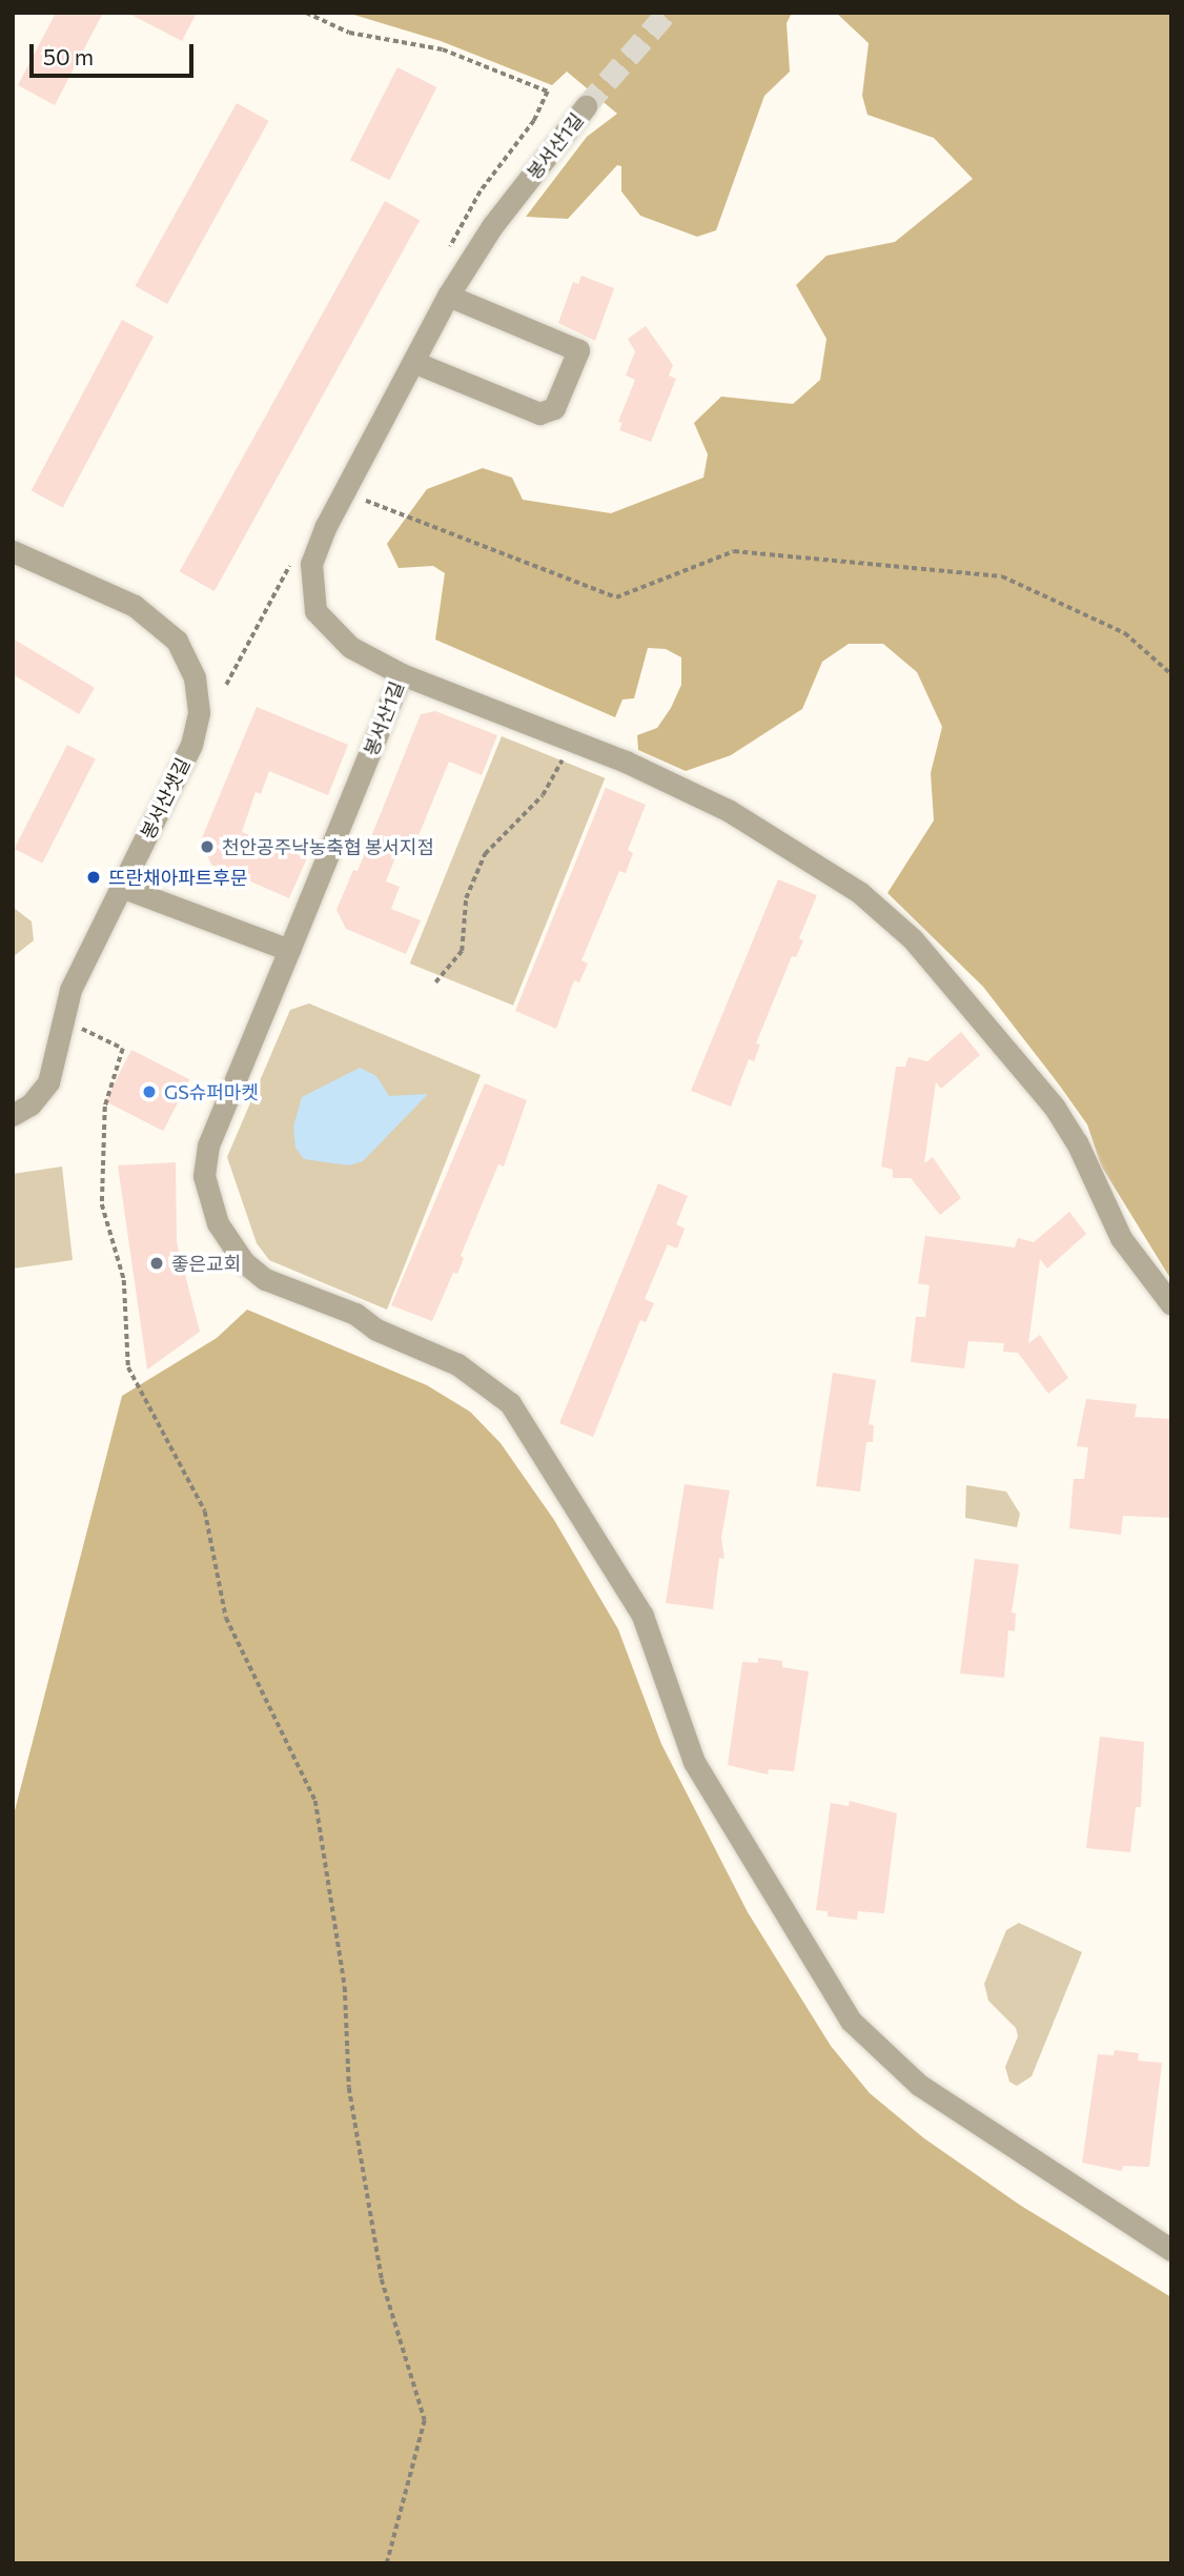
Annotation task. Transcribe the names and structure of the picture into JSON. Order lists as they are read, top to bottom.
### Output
{
  "streets": {
    "street": ["봉서산1길", "봉서산샛길"]
  },
  "places": [
    "천안공주낙농축협 봉서지점",
    "뜨란채아파트후문",
    "GS슈퍼마켓",
    "좋은교회"
  ],
  "scale_bar": "50 m"
}
